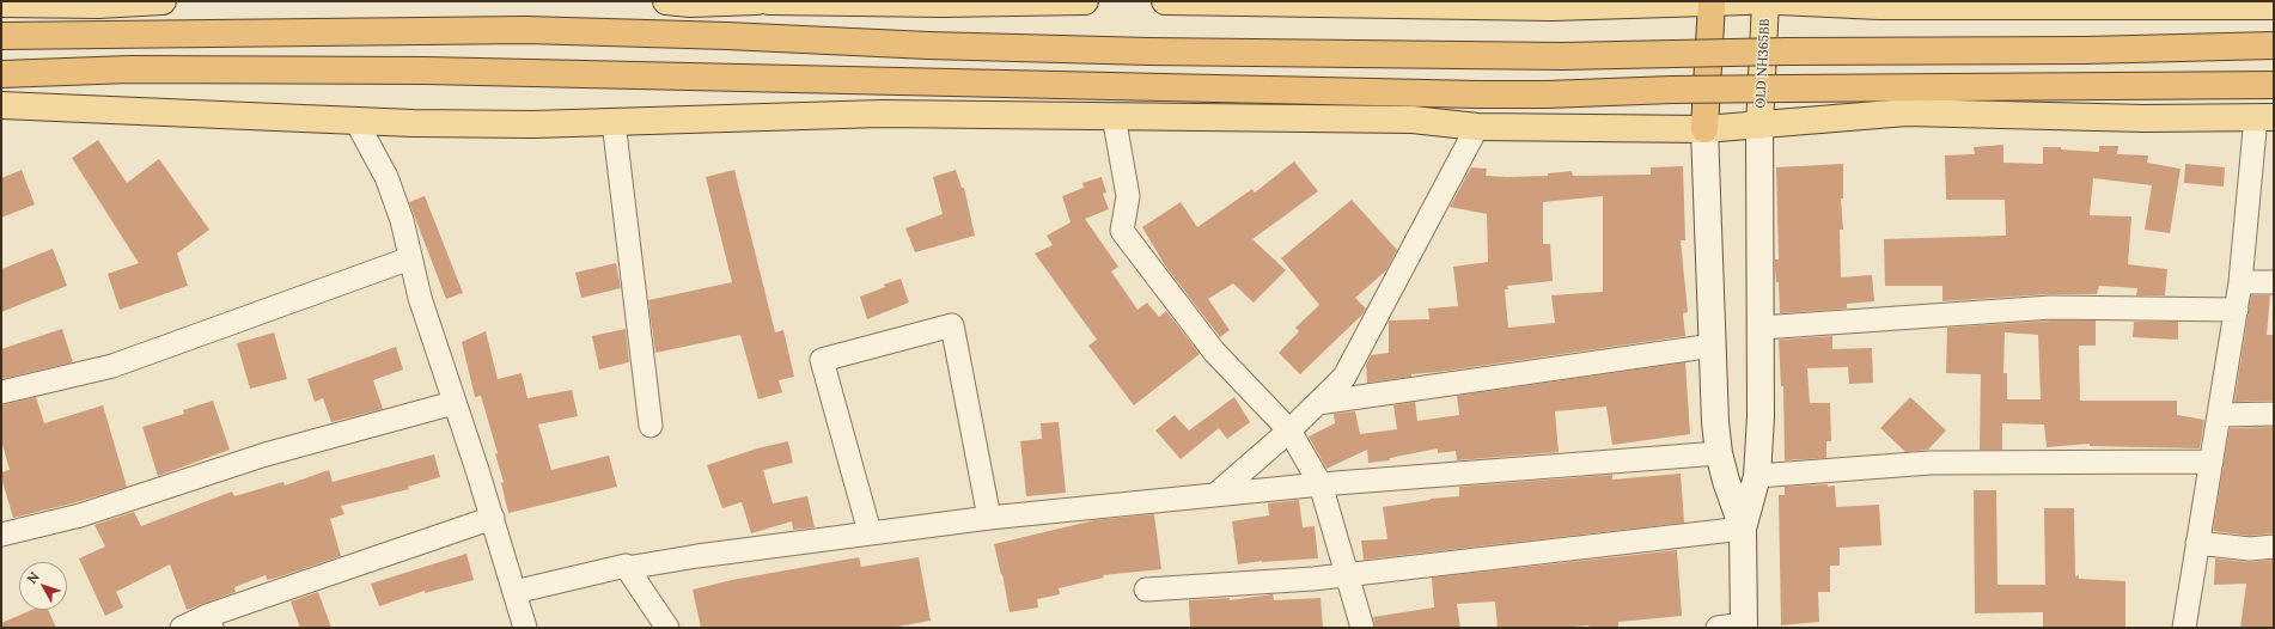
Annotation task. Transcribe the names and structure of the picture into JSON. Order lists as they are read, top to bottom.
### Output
{
  "streets": {
    "main road": ["OLD NH365BB"]
  },
  "north": "top left"
}
